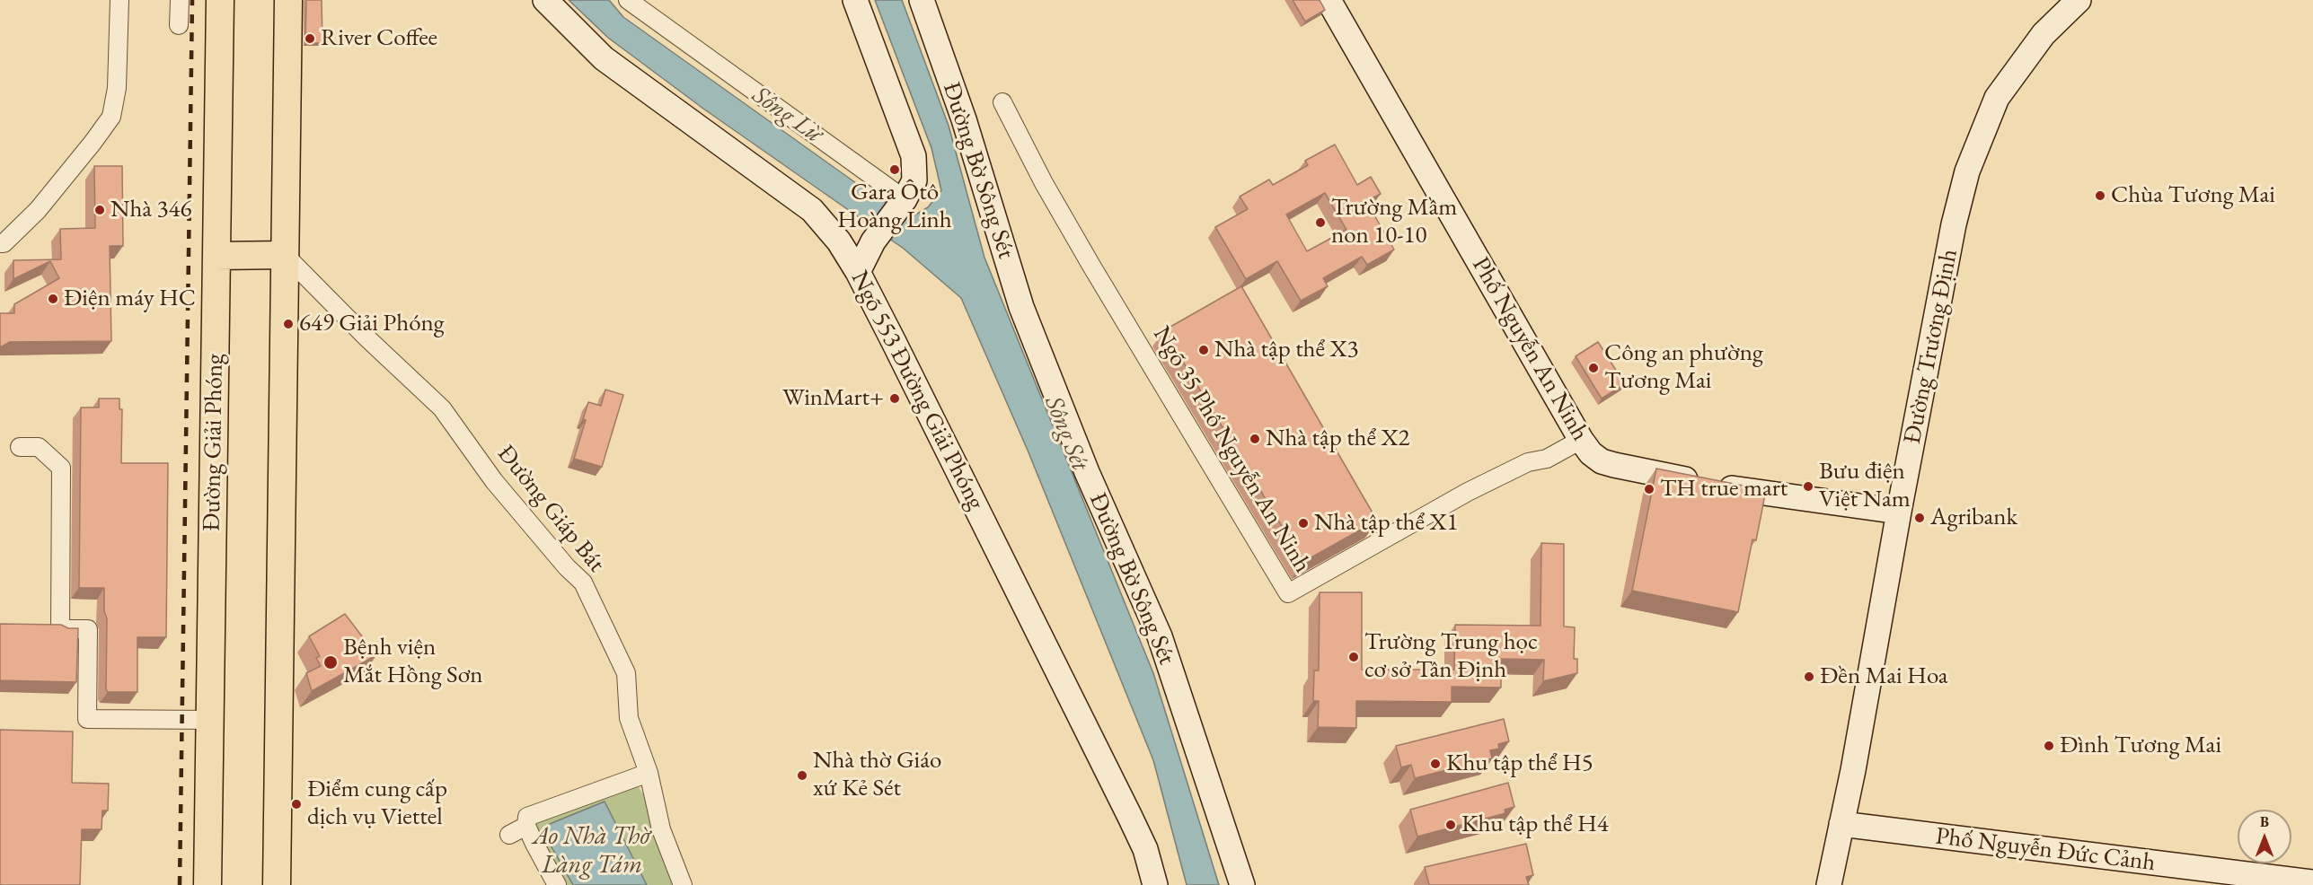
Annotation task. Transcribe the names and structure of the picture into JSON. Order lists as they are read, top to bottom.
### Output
{
  "streets": {
    "main road": ["Đường Giải Phóng"],
    "street": [
      "Đường Bờ Sông Sét",
      "Đường Trương Định",
      "Phố Nguyễn An Ninh",
      "Ngõ 553 Đường Giải Phóng",
      "Ngõ 35 Phố Nguyễn An Ninh",
      "Đường Giáp Bát",
      "Phố Nguyễn Đức Cảnh"
    ]
  },
  "crossings": [
    ["Đường Trương Định", "Phố Nguyễn An Ninh"],
    ["Đường Trương Định", "Phố Nguyễn Đức Cảnh"],
    ["Phố Nguyễn An Ninh", "Ngõ 35 Phố Nguyễn An Ninh"]
  ],
  "water": ["Sông Lừ", "Sông Sét", "Ao Nhà Thờ Làng Tám"],
  "places": [
    "River Coffee",
    "Gara Ôtô Hoàng Linh",
    "Chùa Tương Mai",
    "Nhà 346",
    "Trường Mầm non 10-10",
    "Điện máy HC",
    "649 Giải Phóng",
    "Nhà tập thể X3",
    "Công an phường Tương Mai",
    "WinMart+",
    "Nhà tập thể X2",
    "Bưu điện Việt Nam",
    "TH true mart",
    "Agribank",
    "Nhà tập thể X1",
    "Trường Trung học cơ sở Tân Định",
    "Bệnh viện Mắt Hồng Sơn",
    "Đền Mai Hoa",
    "Đình Tương Mai",
    "Khu tập thể H5",
    "Nhà thờ Giáo xứ Kẻ Sét",
    "Điểm cung cấp dịch vụ Viettel",
    "Khu tập thể H4"
  ],
  "north": "top"
}
